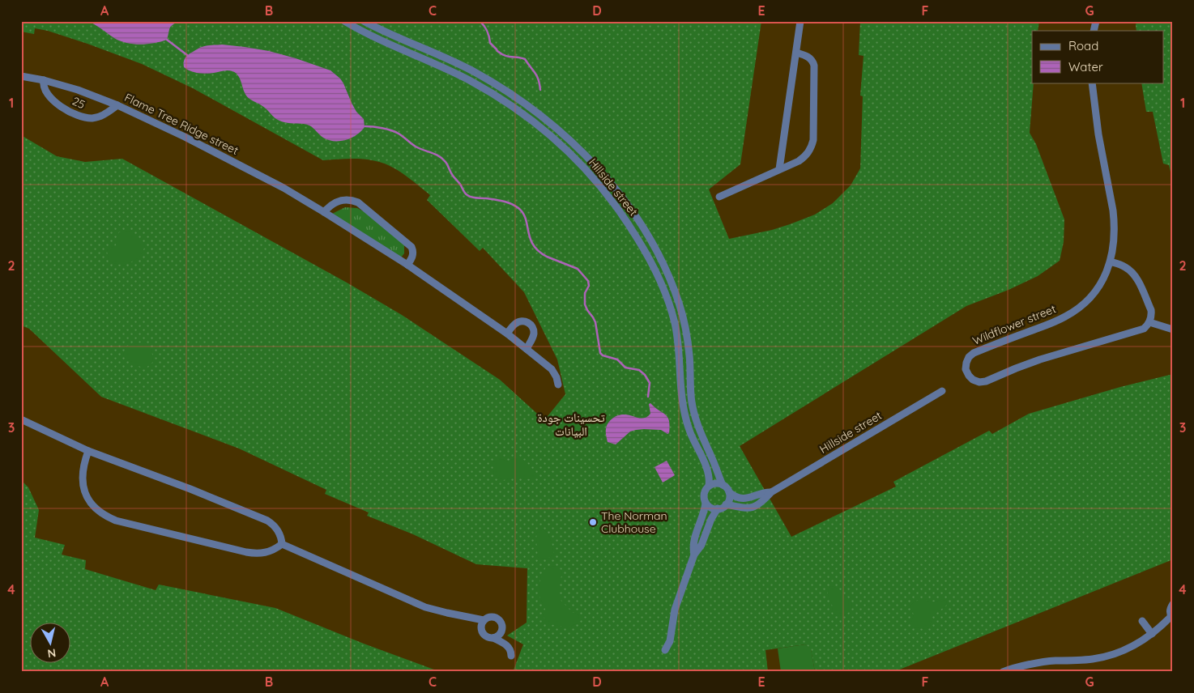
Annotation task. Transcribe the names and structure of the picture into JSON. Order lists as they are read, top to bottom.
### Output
{
  "streets": {
    "street": [
      "25",
      "Flame Tree Ridge street",
      "Hillside street",
      "Wildflower street"
    ]
  },
  "crossings": [
    ["25", "Flame Tree Ridge street"]
  ],
  "districts": ["تحسينات جودة البيانات"],
  "places": ["The Norman Clubhouse"],
  "legend": ["Road", "Water"],
  "north": "bottom",
  "grid": {
    "columns": [
      "A",
      "B",
      "C",
      "D",
      "E",
      "F",
      "G"
    ],
    "rows": [
      "1",
      "2",
      "3",
      "4"
    ]
  }
}
